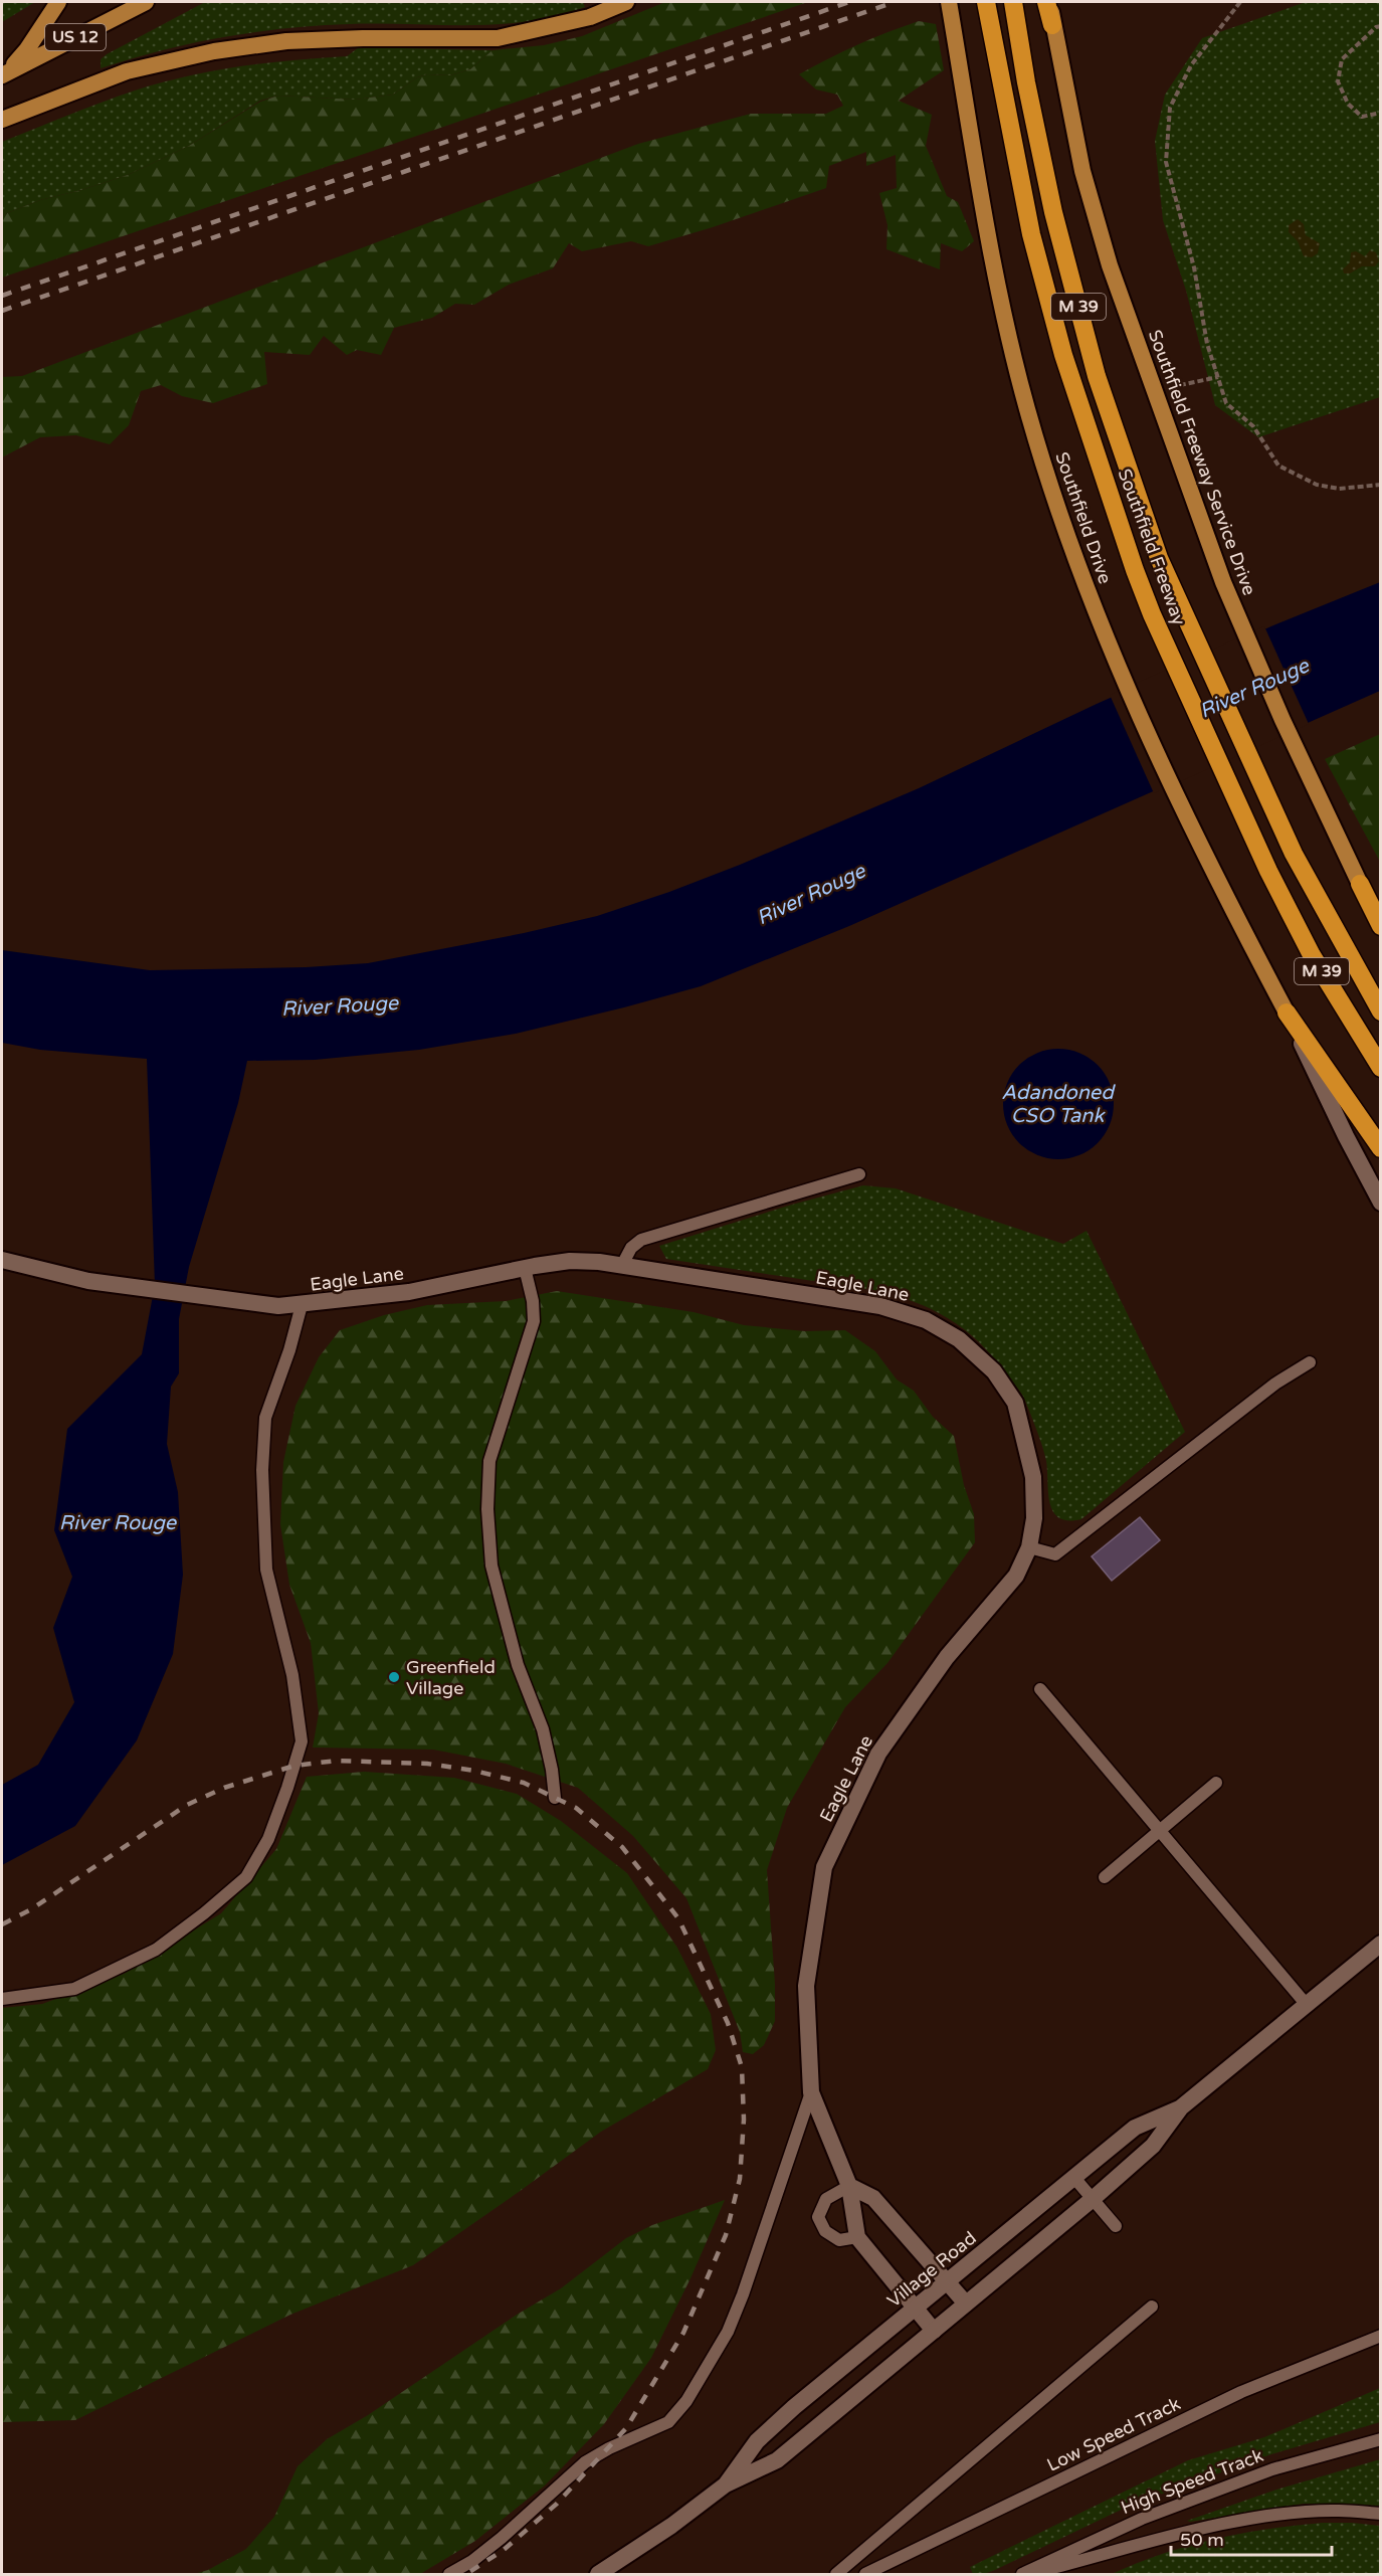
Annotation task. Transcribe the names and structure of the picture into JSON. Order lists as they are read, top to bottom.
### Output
{
  "streets": {
    "highway": ["M 39", "Southfield Freeway"],
    "main road": ["US 12", "Southfield Freeway Service Drive", "Southfield Drive"],
    "street": ["Eagle Lane", "Village Road"],
    "lane": ["Low Speed Track", "High Speed Track"]
  },
  "water": ["River Rouge", "Adandoned CSO Tank"],
  "places": ["Greenfield Village"],
  "scale_bar": "50 m"
}
